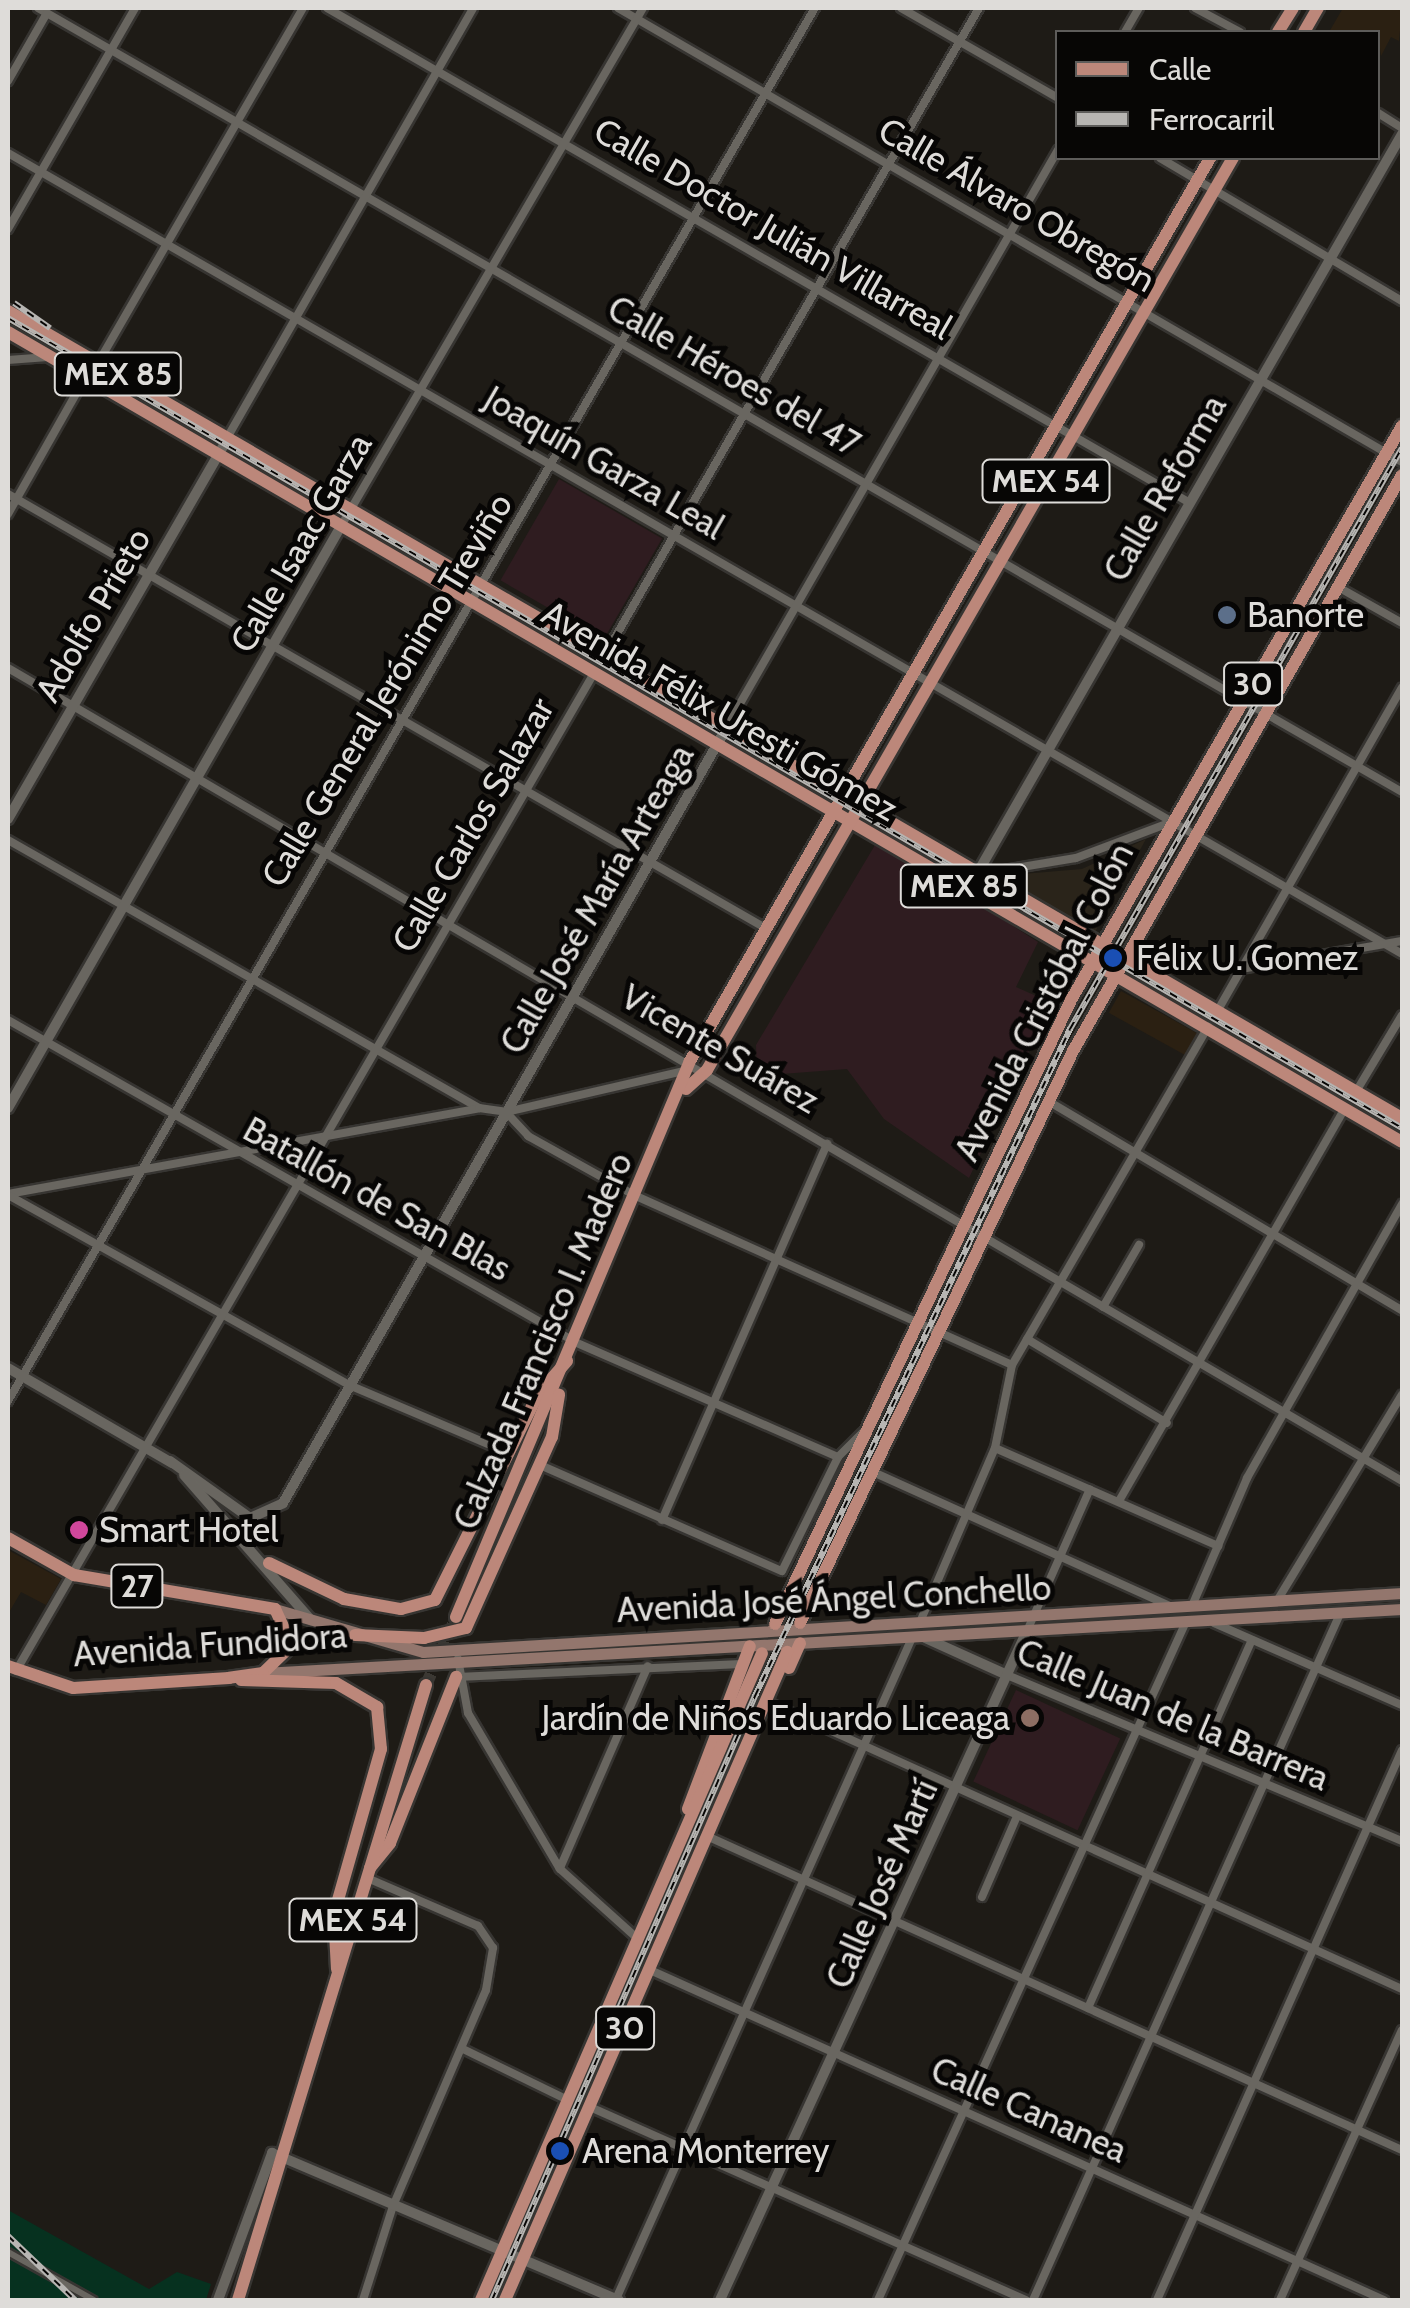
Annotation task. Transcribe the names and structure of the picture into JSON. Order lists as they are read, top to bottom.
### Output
{
  "streets": {
    "main road": [
      "MEX 85",
      "MEX 54",
      "30",
      "Avenida Félix Uresti Gómez",
      "Avenida Cristóbal Colón",
      "Calzada Francisco I. Madero",
      "27",
      "Avenida José Ángel Conchello",
      "Avenida Fundidora"
    ],
    "street": [
      "Calle Álvaro Obregón",
      "Calle Doctor Julián Villarreal",
      "Calle Héroes del 47",
      "Joaquín Garza Leal",
      "Calle Reforma",
      "Calle Isaac Garza",
      "Adolfo Prieto",
      "Calle General Jerónimo Treviño",
      "Calle Carlos Salazar",
      "Calle José María Arteaga",
      "Vicente Suárez",
      "Batallón de San Blas",
      "Calle Juan de la Barrera",
      "Calle José Martí",
      "Calle Cananea"
    ]
  },
  "crossings": [
    ["Calle Álvaro Obregón", "Calle Reforma"],
    ["Calle Álvaro Obregón", "Calle Isaac Garza"],
    ["Calle Álvaro Obregón", "Calle General Jerónimo Treviño"],
    ["Calle Álvaro Obregón", "Calle Carlos Salazar"],
    ["Calle Álvaro Obregón", "Calle José María Arteaga"],
    ["Calle Álvaro Obregón", "Avenida Cristóbal Colón"],
    ["Calle Álvaro Obregón", "Calzada Francisco I. Madero"],
    ["Calle Doctor Julián Villarreal", "Calle Reforma"],
    ["Calle Doctor Julián Villarreal", "Calle Isaac Garza"],
    ["Calle Doctor Julián Villarreal", "Calle General Jerónimo Treviño"],
    ["Calle Doctor Julián Villarreal", "Calle Carlos Salazar"],
    ["Calle Doctor Julián Villarreal", "Calle José María Arteaga"],
    ["Calle Doctor Julián Villarreal", "Calzada Francisco I. Madero"],
    ["Calle Héroes del 47", "Calle Reforma"],
    ["Calle Héroes del 47", "Calle Isaac Garza"],
    ["Calle Héroes del 47", "Calle General Jerónimo Treviño"],
    ["Calle Héroes del 47", "Calle Carlos Salazar"],
    ["Calle Héroes del 47", "Calle José María Arteaga"],
    ["Calle Héroes del 47", "Avenida Cristóbal Colón"],
    ["Calle Héroes del 47", "Calzada Francisco I. Madero"],
    ["Joaquín Garza Leal", "Calle Reforma"],
    ["Joaquín Garza Leal", "Calle Isaac Garza"],
    ["Joaquín Garza Leal", "Calle General Jerónimo Treviño"],
    ["Joaquín Garza Leal", "Calle Carlos Salazar"],
    ["Joaquín Garza Leal", "Calle José María Arteaga"],
    ["Joaquín Garza Leal", "Avenida Cristóbal Colón"],
    ["Joaquín Garza Leal", "Calzada Francisco I. Madero"],
    ["Calle Reforma", "Avenida Félix Uresti Gómez"],
    ["Calle Isaac Garza", "Avenida Félix Uresti Gómez"],
    ["Calle Isaac Garza", "Vicente Suárez"],
    ["Calle Isaac Garza", "Batallón de San Blas"],
    ["Adolfo Prieto", "Avenida Félix Uresti Gómez"],
    ["Adolfo Prieto", "Vicente Suárez"],
    ["30", "Avenida José Ángel Conchello"],
    ["30", "Calle Cananea"],
    ["Calle General Jerónimo Treviño", "Avenida Félix Uresti Gómez"],
    ["Calle General Jerónimo Treviño", "Vicente Suárez"],
    ["Calle General Jerónimo Treviño", "Batallón de San Blas"],
    ["Avenida Félix Uresti Gómez", "Calle Carlos Salazar"],
    ["Avenida Félix Uresti Gómez", "Calle José María Arteaga"],
    ["Avenida Félix Uresti Gómez", "Avenida Cristóbal Colón"],
    ["Avenida Félix Uresti Gómez", "Calzada Francisco I. Madero"],
    ["Calle Carlos Salazar", "Vicente Suárez"],
    ["Calle Carlos Salazar", "Batallón de San Blas"],
    ["Calle Carlos Salazar", "27"],
    ["Calle Carlos Salazar", "Avenida Fundidora"],
    ["Calle José María Arteaga", "Vicente Suárez"],
    ["Calle José María Arteaga", "Batallón de San Blas"],
    ["Avenida Cristóbal Colón", "Vicente Suárez"],
    ["Avenida Cristóbal Colón", "Avenida José Ángel Conchello"],
    ["Vicente Suárez", "Calzada Francisco I. Madero"],
    ["Batallón de San Blas", "Calzada Francisco I. Madero"],
    ["27", "Avenida José Ángel Conchello"],
    ["Avenida José Ángel Conchello", "Avenida Fundidora"],
    ["Avenida José Ángel Conchello", "Calle Juan de la Barrera"],
    ["Avenida José Ángel Conchello", "Calle José Martí"],
    ["Calle Juan de la Barrera", "Calle José Martí"],
    ["Calle José Martí", "Calle Cananea"]
  ],
  "places": [
    "Banorte",
    "Félix U. Gomez",
    "Smart Hotel",
    "Jardín de Niños Eduardo Liceaga",
    "Arena Monterrey"
  ],
  "legend": ["Calle", "Ferrocarril"]
}
